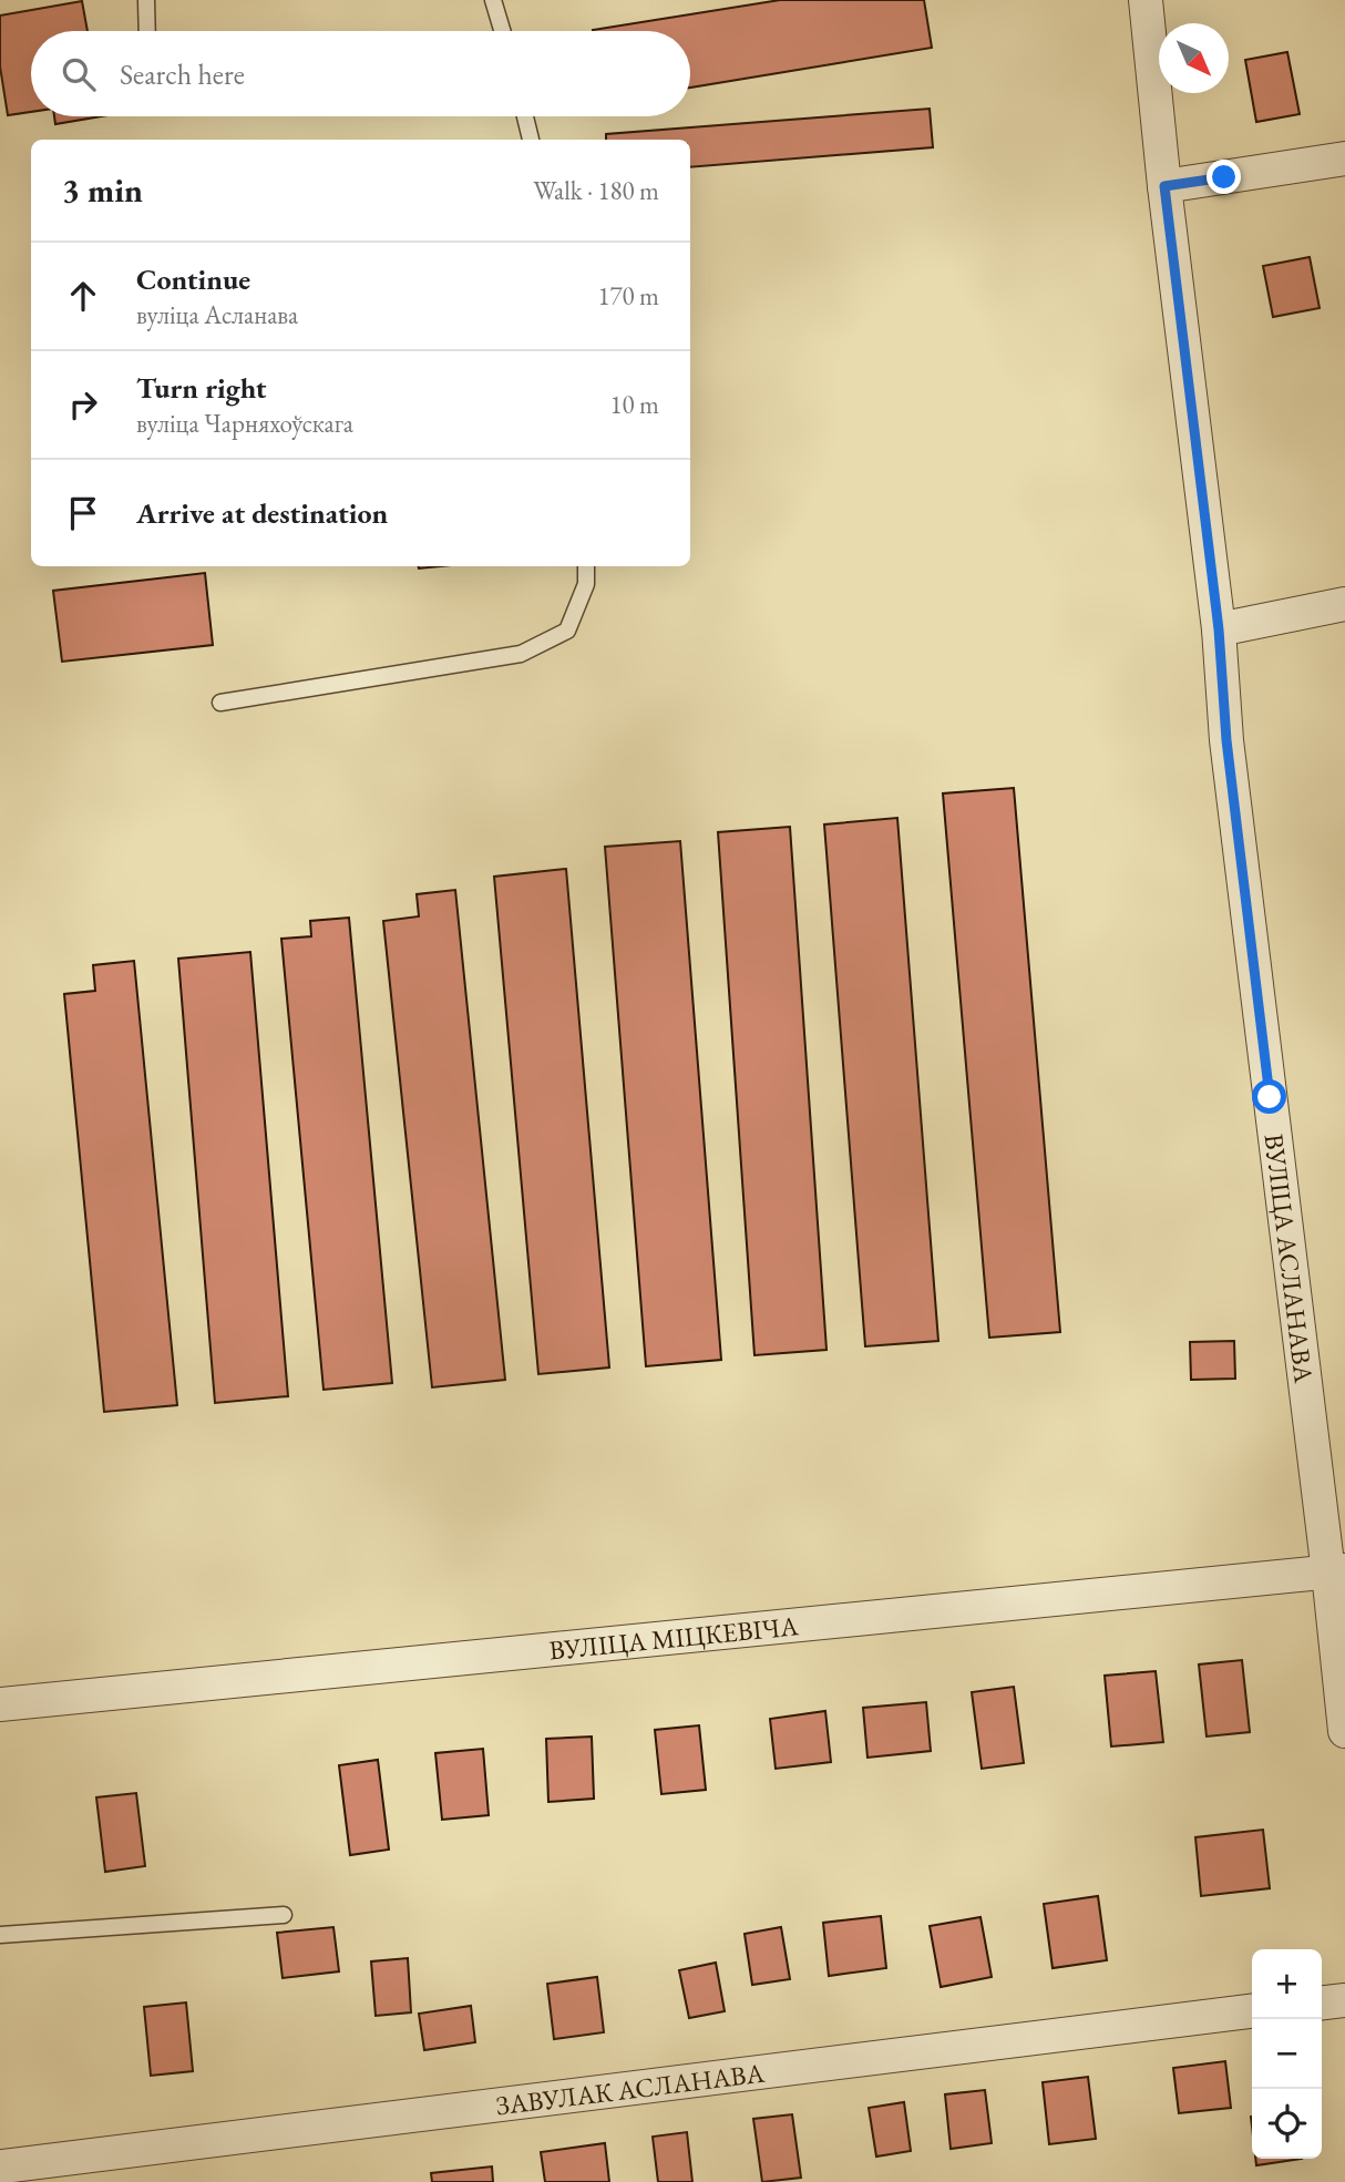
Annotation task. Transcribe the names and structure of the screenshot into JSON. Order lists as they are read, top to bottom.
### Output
{
  "streets": {
    "street": ["ВУЛІЦА АСЛАНАВА", "ВУЛІЦА МІЦКЕВІЧА", "ЗАВУЛАК АСЛАНАВА"]
  },
  "crossings": [
    ["ВУЛІЦА АСЛАНАВА", "ВУЛІЦА МІЦКЕВІЧА"]
  ],
  "north": "bottom right",
  "page": {
    "search": "Search here",
    "heading": ["3 min", "Walk · 180 m"],
    "list": [
      ["Continue", "вуліца Асланава", "170 m"],
      ["Turn right", "вуліца Чарняхоўскага", "10 m"],
      "Arrive at destination"
    ],
    "map_buttons": ["+", "−"]
  }
}
